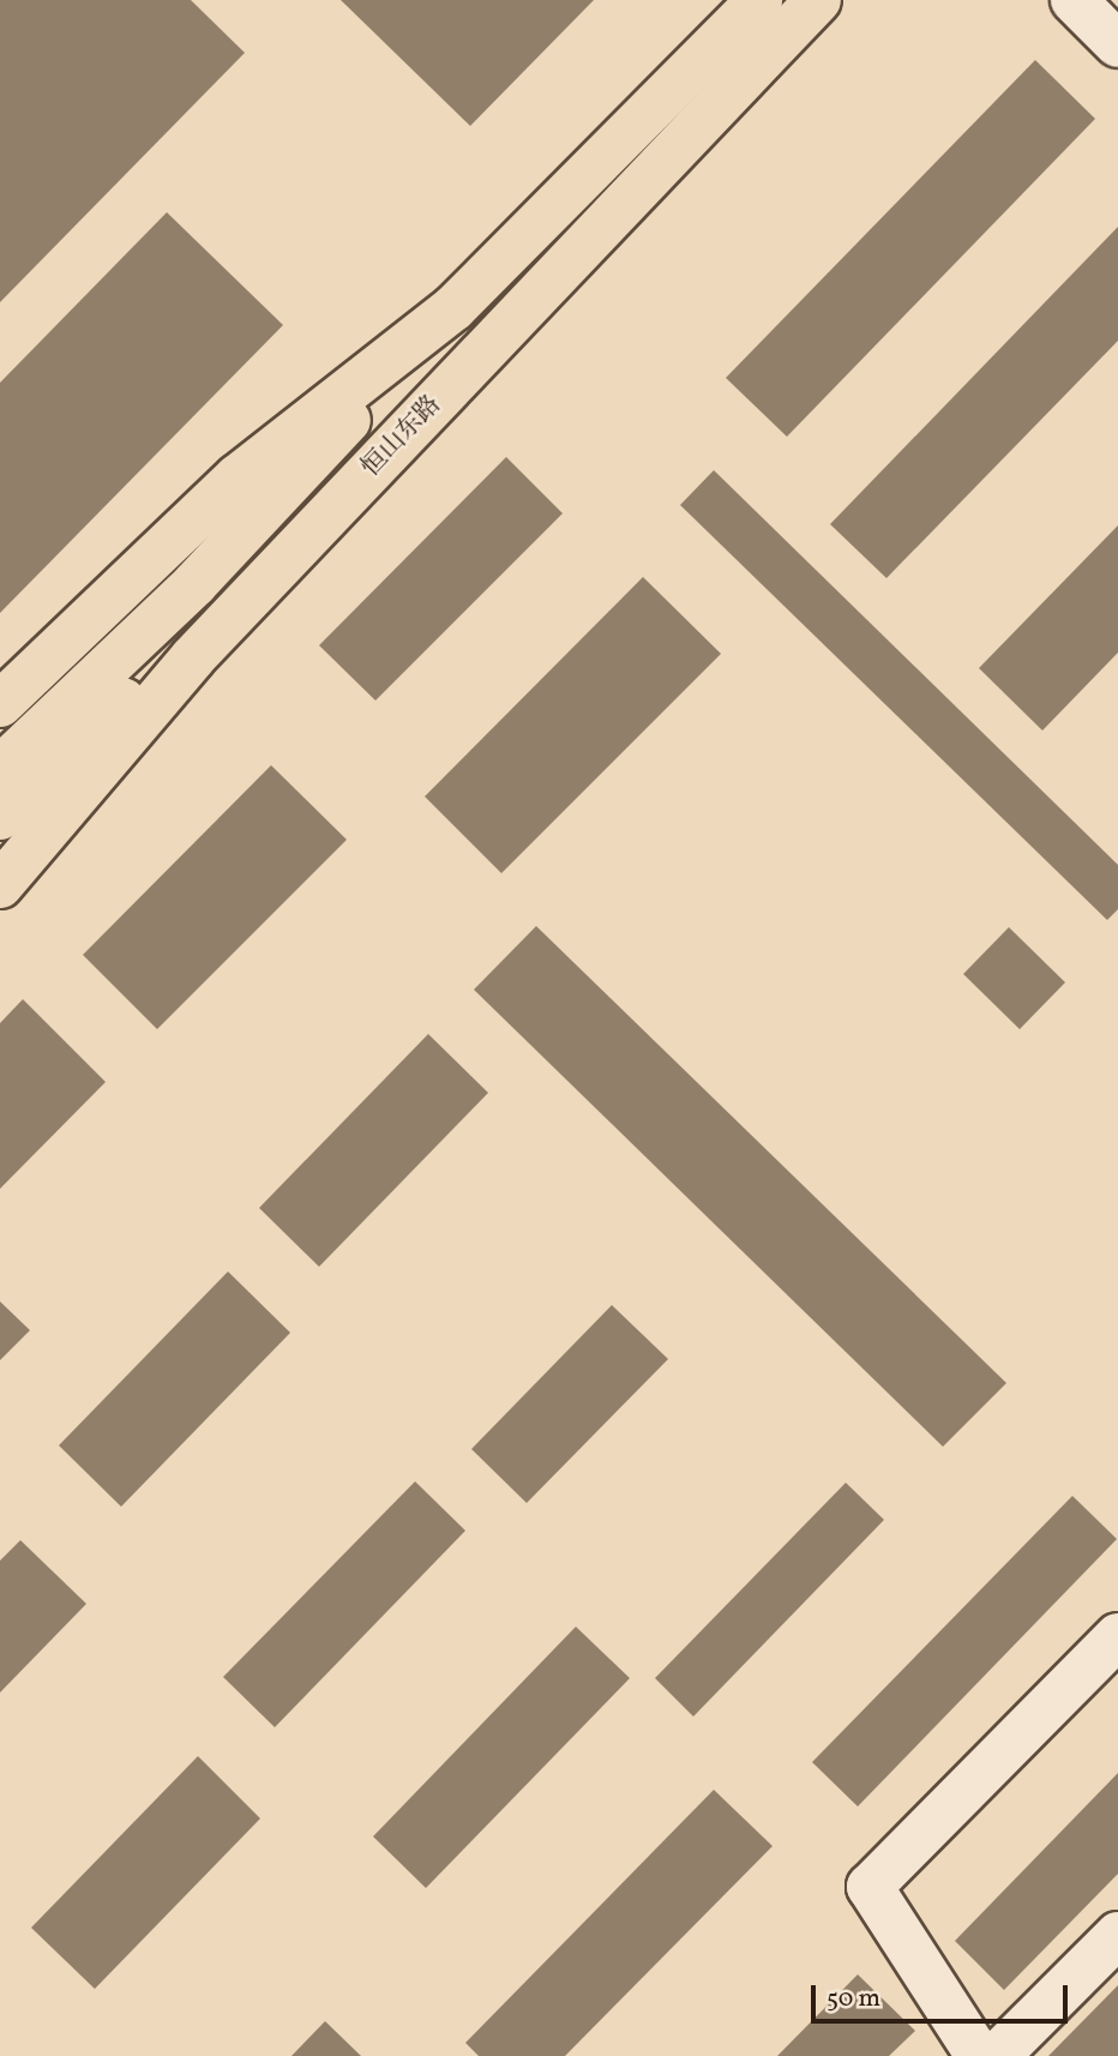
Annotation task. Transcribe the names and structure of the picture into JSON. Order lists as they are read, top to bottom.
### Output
{
  "streets": {
    "main road": ["恒山东路"]
  },
  "scale_bar": "50 m"
}
